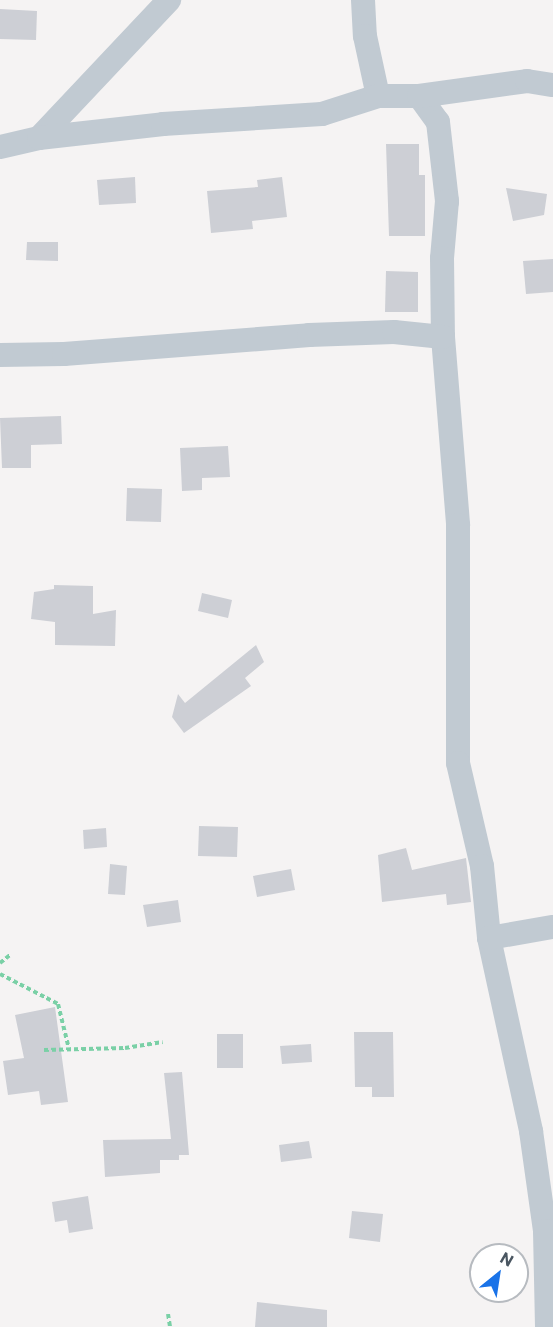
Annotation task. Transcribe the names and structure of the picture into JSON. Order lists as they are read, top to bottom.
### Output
{
  "north": "top right"
}
